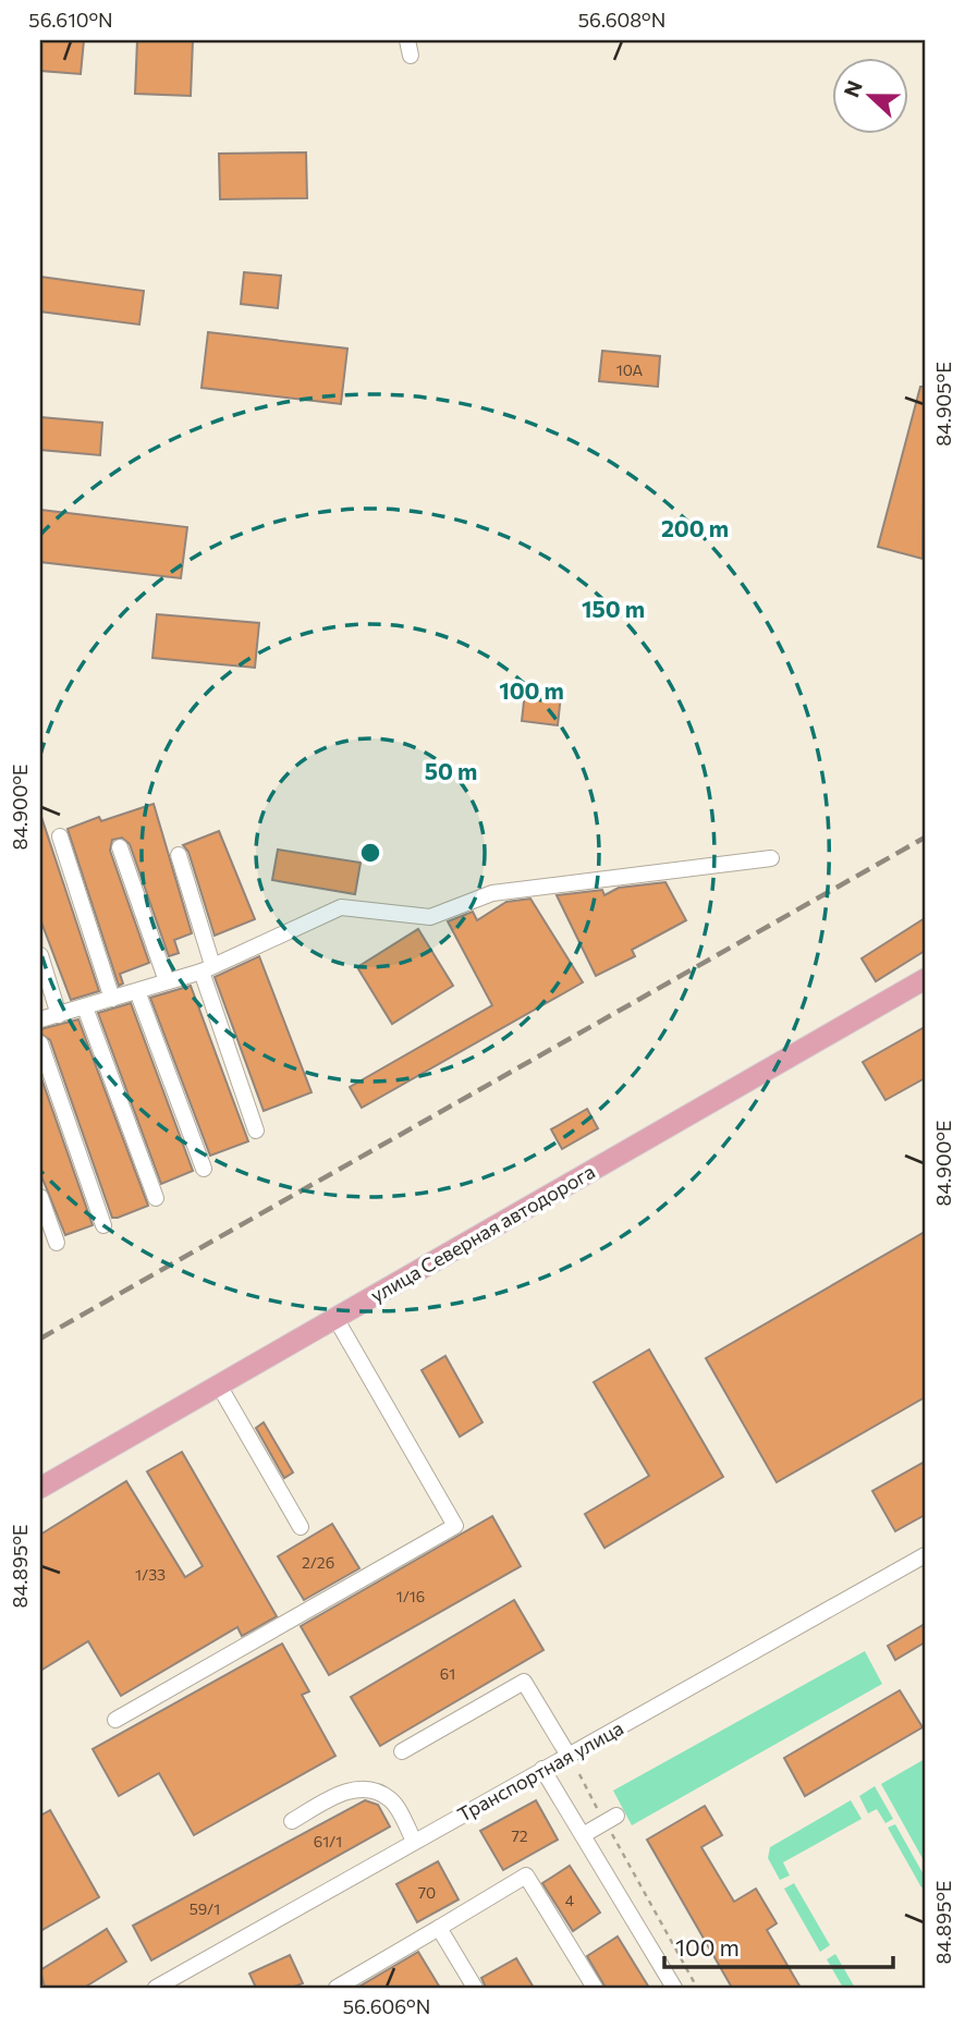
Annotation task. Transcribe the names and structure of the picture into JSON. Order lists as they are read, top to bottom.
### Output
{
  "streets": {
    "main road": ["улица Северная автодорога"],
    "street": ["Транспортная улица"]
  },
  "house_numbers": [
    "10А",
    "2/2б",
    "1/33",
    "1/16",
    "61",
    "72",
    "61/1",
    "70",
    "4",
    "59/1"
  ],
  "scale_bar": "100 m",
  "north": "left",
  "coordinates": [
    "56.610°N",
    "56.608°N",
    "84.905°E",
    "84.900°E",
    "84.895°E",
    "56.606°N"
  ],
  "rings": [
    "200 m",
    "150 m",
    "100 m",
    "50 m"
  ]
}
